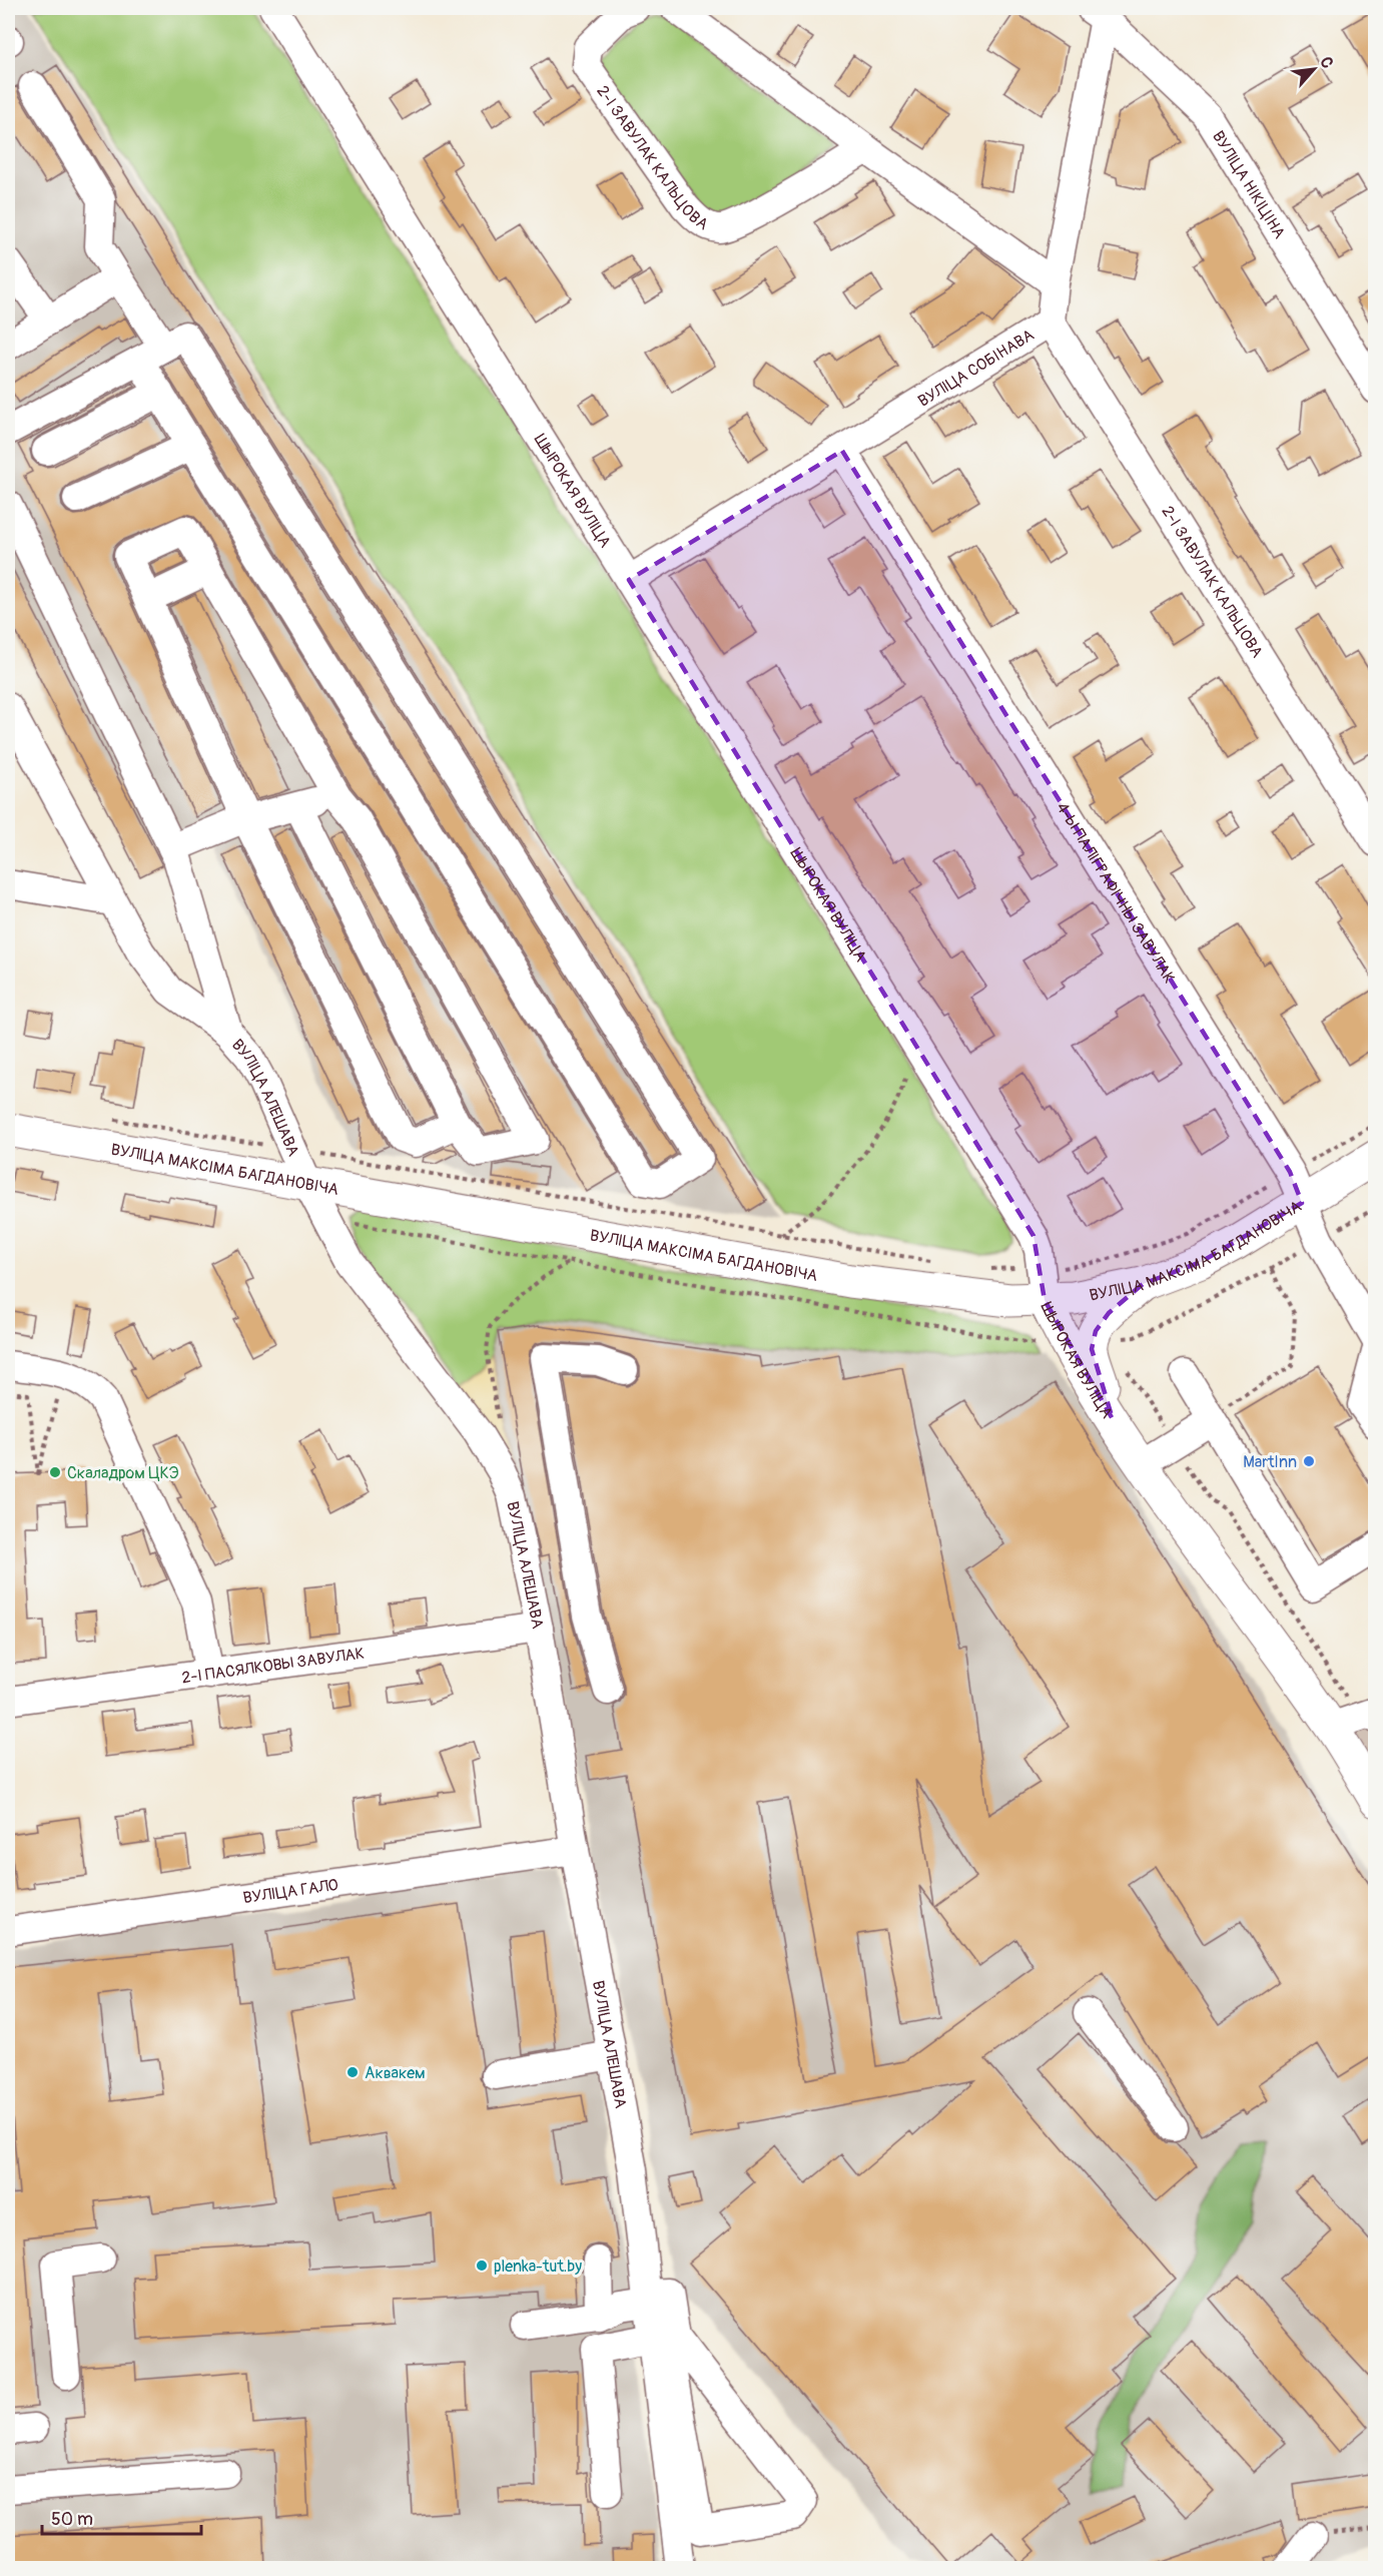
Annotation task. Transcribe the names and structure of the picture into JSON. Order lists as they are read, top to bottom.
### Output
{
  "streets": {
    "main road": ["ШЫРОКАЯ ВУЛІЦА", "ВУЛІЦА МАКСІМА БАГДАНОВІЧА"],
    "street": [
      "2-І ЗАВУЛАК КАЛЬЦОВА",
      "ВУЛІЦА НІКІЦІНА",
      "ВУЛІЦА СОБІНАВА",
      "4-Ы ПАЛІГРАФІЧНЫ ЗАВУЛАК",
      "ВУЛІЦА АЛЕШАВА",
      "2-І ПАСЯЛКОВЫ ЗАВУЛАК",
      "ВУЛІЦА ГАЛО"
    ]
  },
  "crossings": [
    ["2-І ЗАВУЛАК КАЛЬЦОВА", "ВУЛІЦА СОБІНАВА"],
    ["ВУЛІЦА НІКІЦІНА", "ВУЛІЦА СОБІНАВА"],
    ["ВУЛІЦА СОБІНАВА", "ШЫРОКАЯ ВУЛІЦА"],
    ["ВУЛІЦА СОБІНАВА", "4-Ы ПАЛІГРАФІЧНЫ ЗАВУЛАК"],
    ["ШЫРОКАЯ ВУЛІЦА", "ВУЛІЦА МАКСІМА БАГДАНОВІЧА"],
    ["4-Ы ПАЛІГРАФІЧНЫ ЗАВУЛАК", "ВУЛІЦА МАКСІМА БАГДАНОВІЧА"],
    ["ВУЛІЦА АЛЕШАВА", "ВУЛІЦА МАКСІМА БАГДАНОВІЧА"],
    ["ВУЛІЦА АЛЕШАВА", "2-І ПАСЯЛКОВЫ ЗАВУЛАК"],
    ["ВУЛІЦА АЛЕШАВА", "ВУЛІЦА ГАЛО"]
  ],
  "places": [
    "MartInn",
    "Скаладром ЦКЭ",
    "Аквакем",
    "plenka-tut.by"
  ],
  "scale_bar": "50 m",
  "north": "top right"
}
